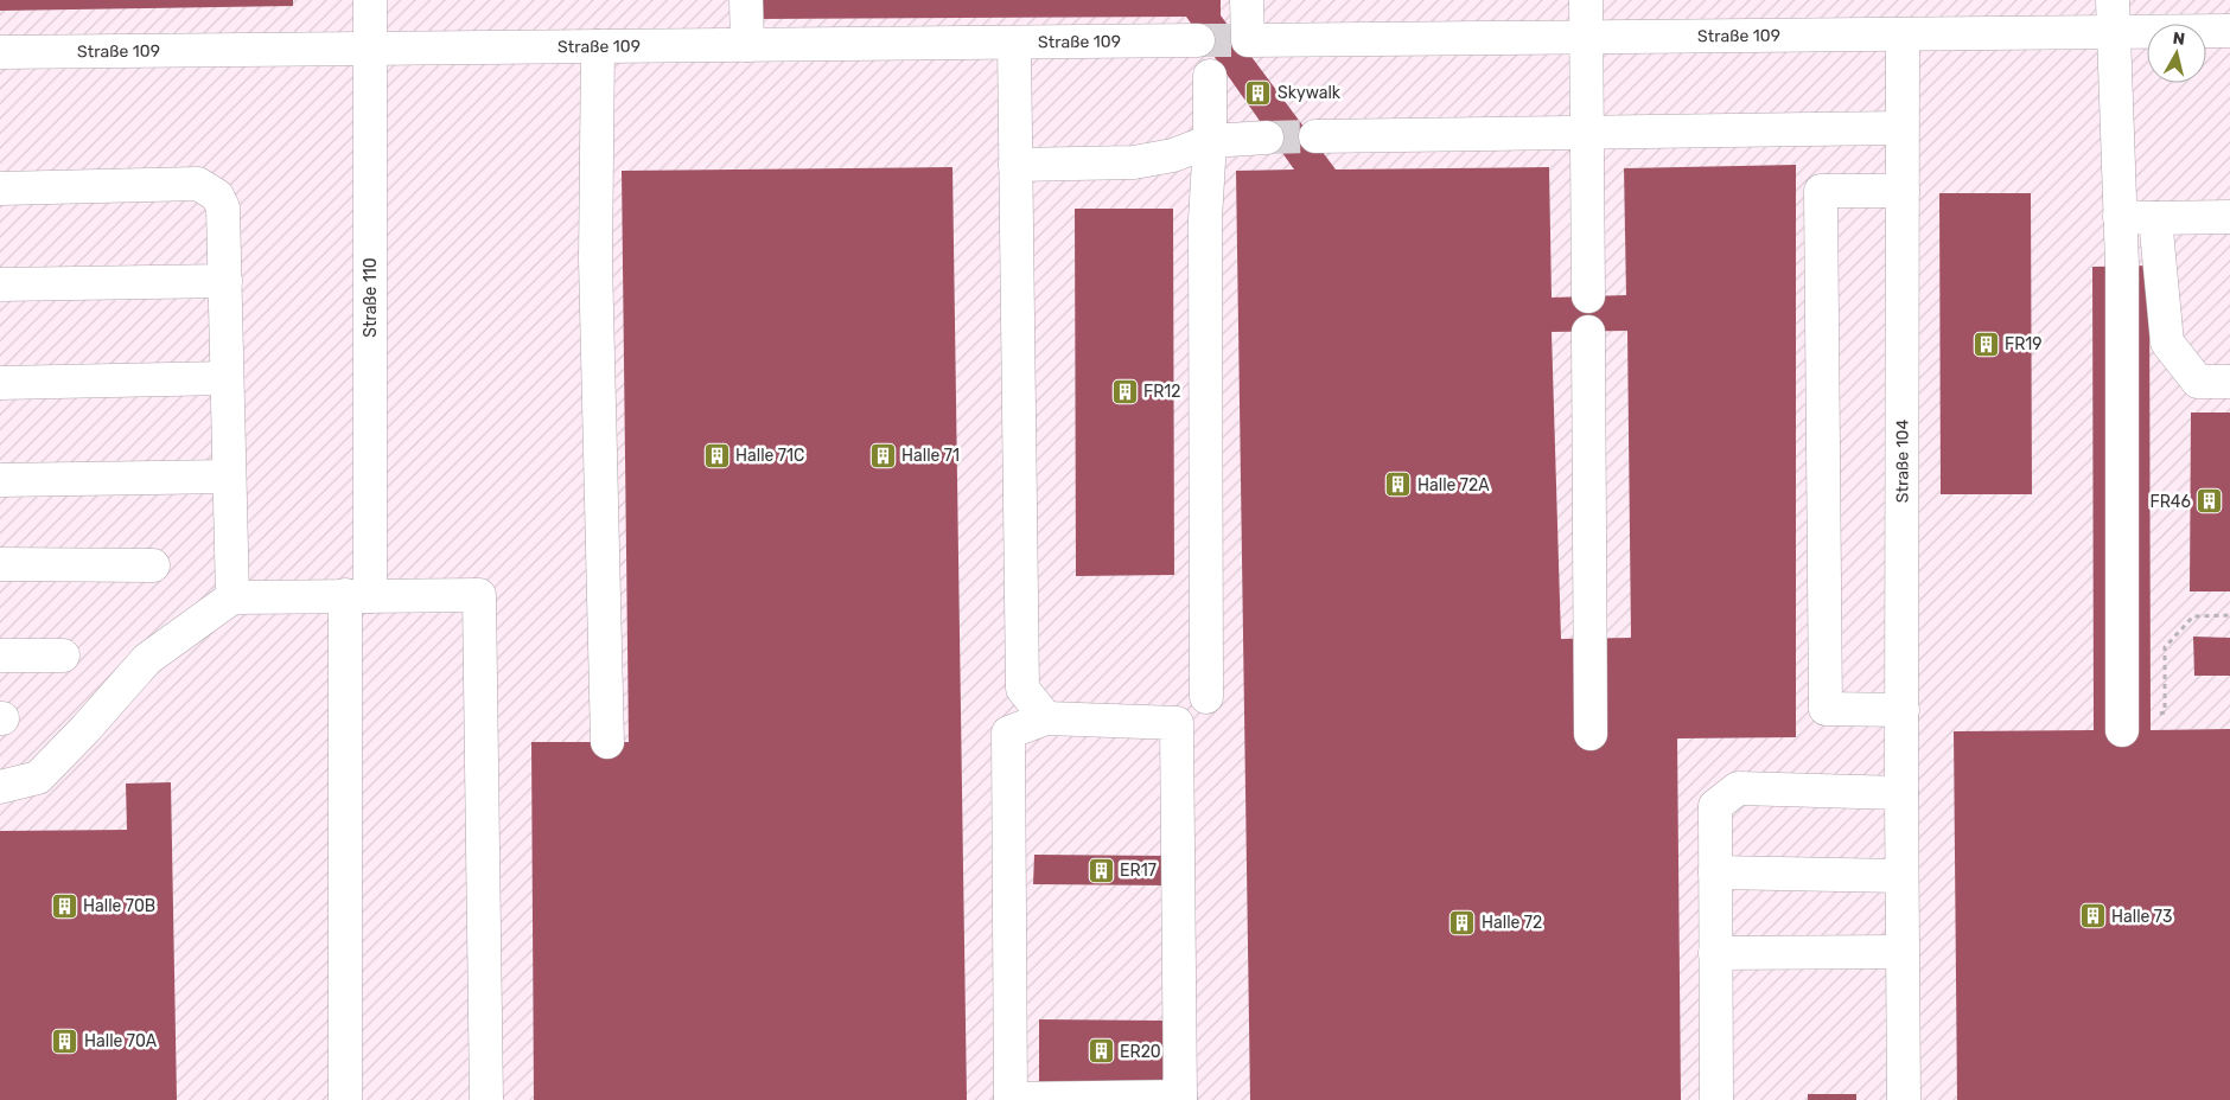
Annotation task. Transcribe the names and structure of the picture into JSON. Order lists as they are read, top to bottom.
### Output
{
  "streets": {
    "street": ["Straße 109", "Straße 110", "Straße 104"]
  },
  "crossings": [
    ["Straße 109", "Straße 110"],
    ["Straße 109", "Straße 104"]
  ],
  "places": {
    "building": [
      "Skywalk",
      "FR19",
      "FR12",
      "Halle 71C",
      "Halle 71",
      "Halle 72A",
      "FR46",
      "ER17",
      "Halle 70B",
      "Halle 73",
      "Halle 72",
      "Halle 70A",
      "ER20"
    ]
  },
  "north": "top"
}
